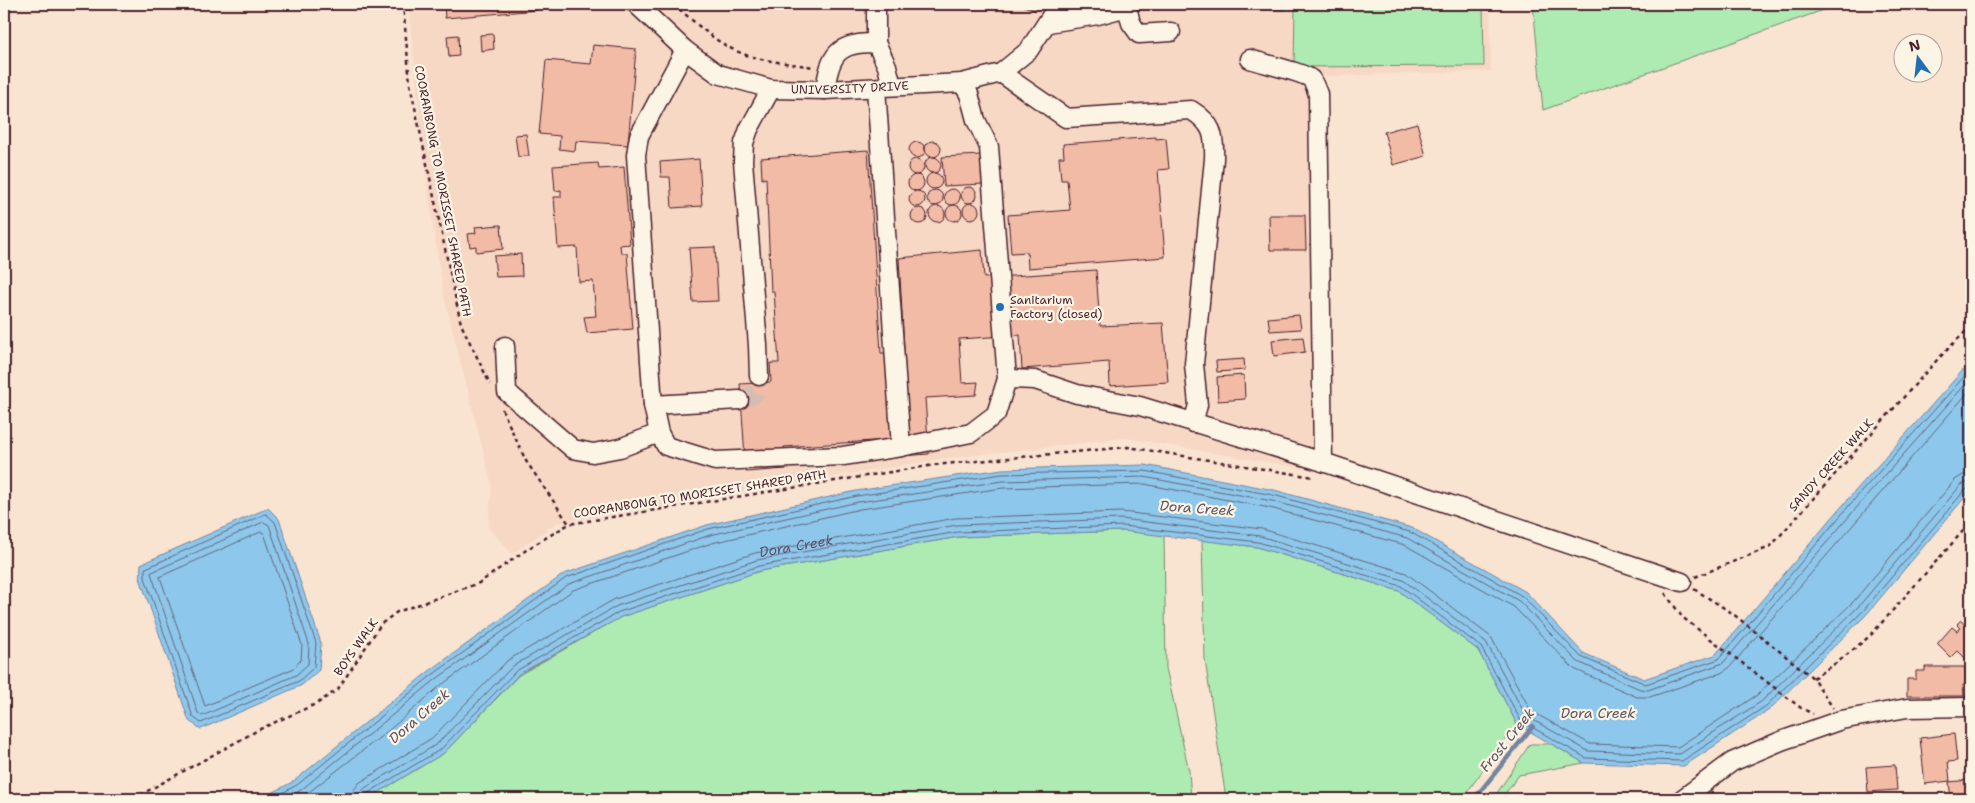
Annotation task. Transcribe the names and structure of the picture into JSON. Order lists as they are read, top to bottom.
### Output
{
  "streets": {
    "lane": ["UNIVERSITY DRIVE"],
    "path": ["COORANBONG TO MORISSET SHARED PATH", "SANDY CREEK WALK", "BOYS WALK"]
  },
  "crossings": [
    ["COORANBONG TO MORISSET SHARED PATH", "BOYS WALK"]
  ],
  "water": ["Dora Creek", "Frost Creek"],
  "places": ["Sanitarium Factory (closed)"],
  "north": "top"
}
